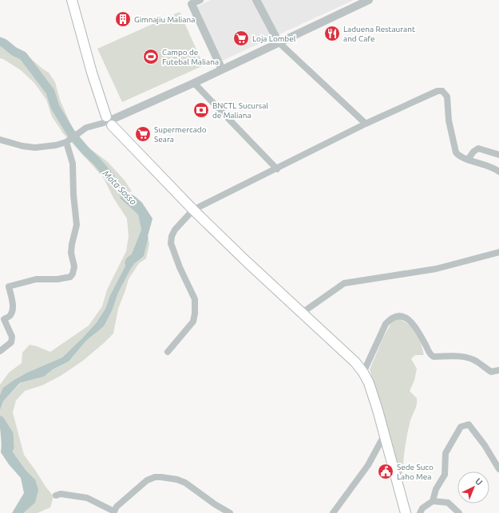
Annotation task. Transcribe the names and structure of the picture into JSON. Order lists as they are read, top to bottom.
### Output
{
  "water": ["Mota Sosso"],
  "places": {
    "building": ["Gimnajiu Maliana"],
    "restaurant": ["Laduena Restaurant and Cafe"],
    "supermarket": ["Loja Lombel", "Supermercado Seara"],
    "sports": ["Campo de Futebal Maliana"],
    "bank": ["BNCTL Sucursal de Maliana"],
    "public building": ["Sede Suco Laho Mea"]
  },
  "north": "top right"
}
